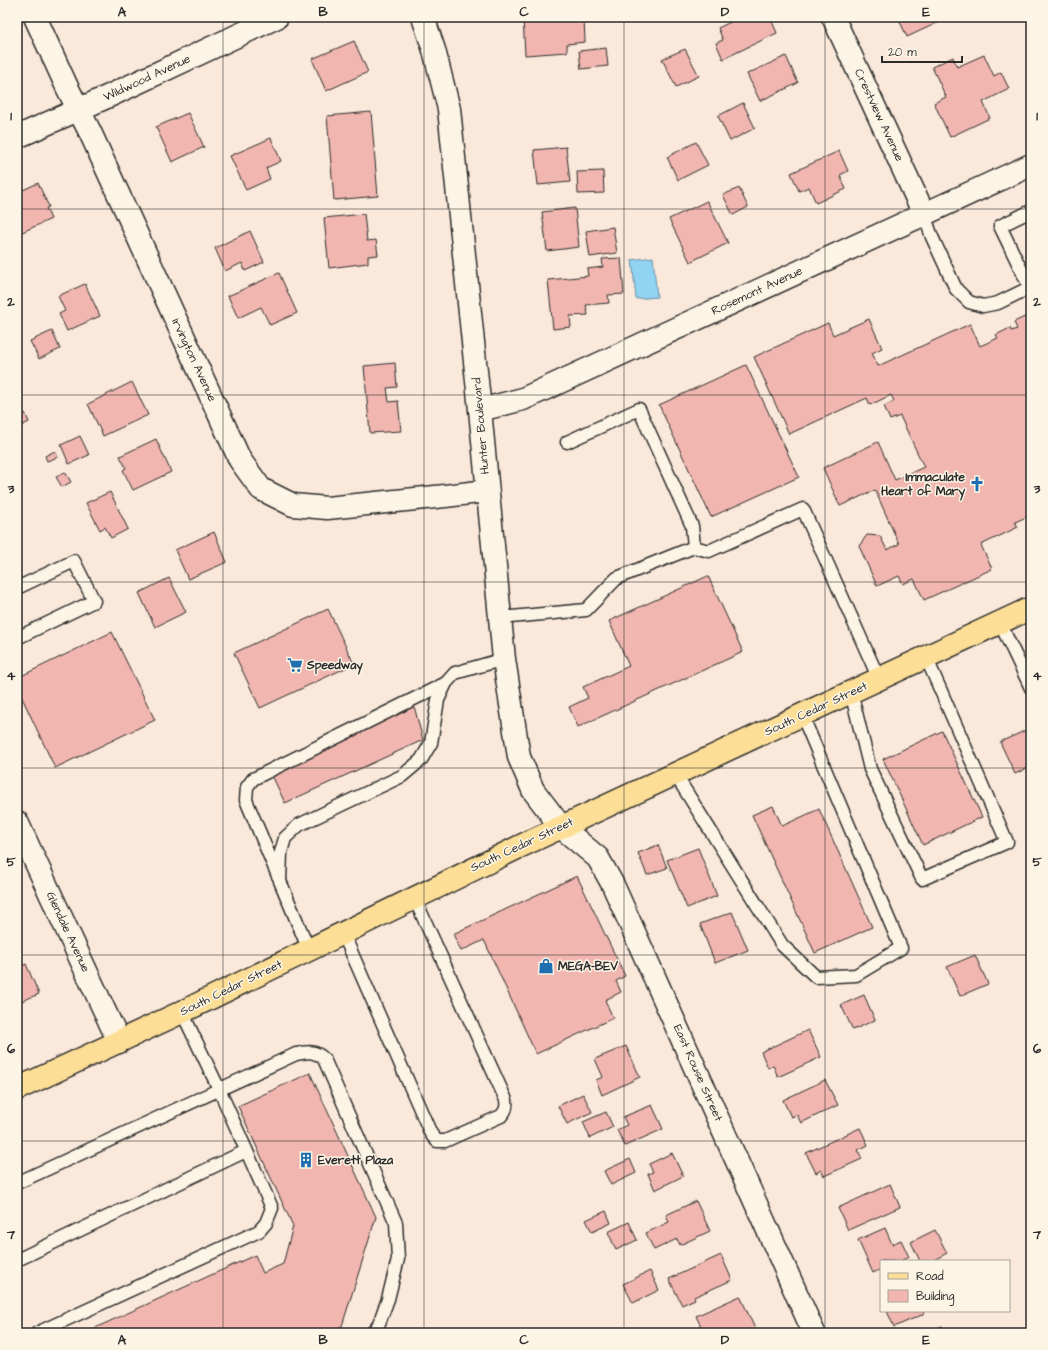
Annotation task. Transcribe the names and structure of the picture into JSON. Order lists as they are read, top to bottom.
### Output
{
  "streets": {
    "main road": ["South Cedar Street"],
    "street": [
      "Wildwood Avenue",
      "Crestview Avenue",
      "Rosemont Avenue",
      "Irvington Avenue",
      "Hunter Boulevard",
      "Glendale Avenue",
      "East Rouse Street"
    ]
  },
  "crossings": [
    ["Wildwood Avenue", "Irvington Avenue"],
    ["Crestview Avenue", "Rosemont Avenue"],
    ["Rosemont Avenue", "Hunter Boulevard"],
    ["Irvington Avenue", "Hunter Boulevard"],
    ["Hunter Boulevard", "South Cedar Street"],
    ["Hunter Boulevard", "East Rouse Street"],
    ["South Cedar Street", "Glendale Avenue"],
    ["South Cedar Street", "East Rouse Street"]
  ],
  "places": {
    "church": ["Immaculate Heart of Mary"],
    "supermarket": ["Speedway"],
    "shop": ["MEGA-BEV"],
    "building": ["Everett Plaza"]
  },
  "legend": ["Road", "Building"],
  "scale_bar": "20 m",
  "grid": {
    "columns": [
      "A",
      "B",
      "C",
      "D",
      "E"
    ],
    "rows": [
      "1",
      "2",
      "3",
      "4",
      "5",
      "6",
      "7"
    ]
  }
}
